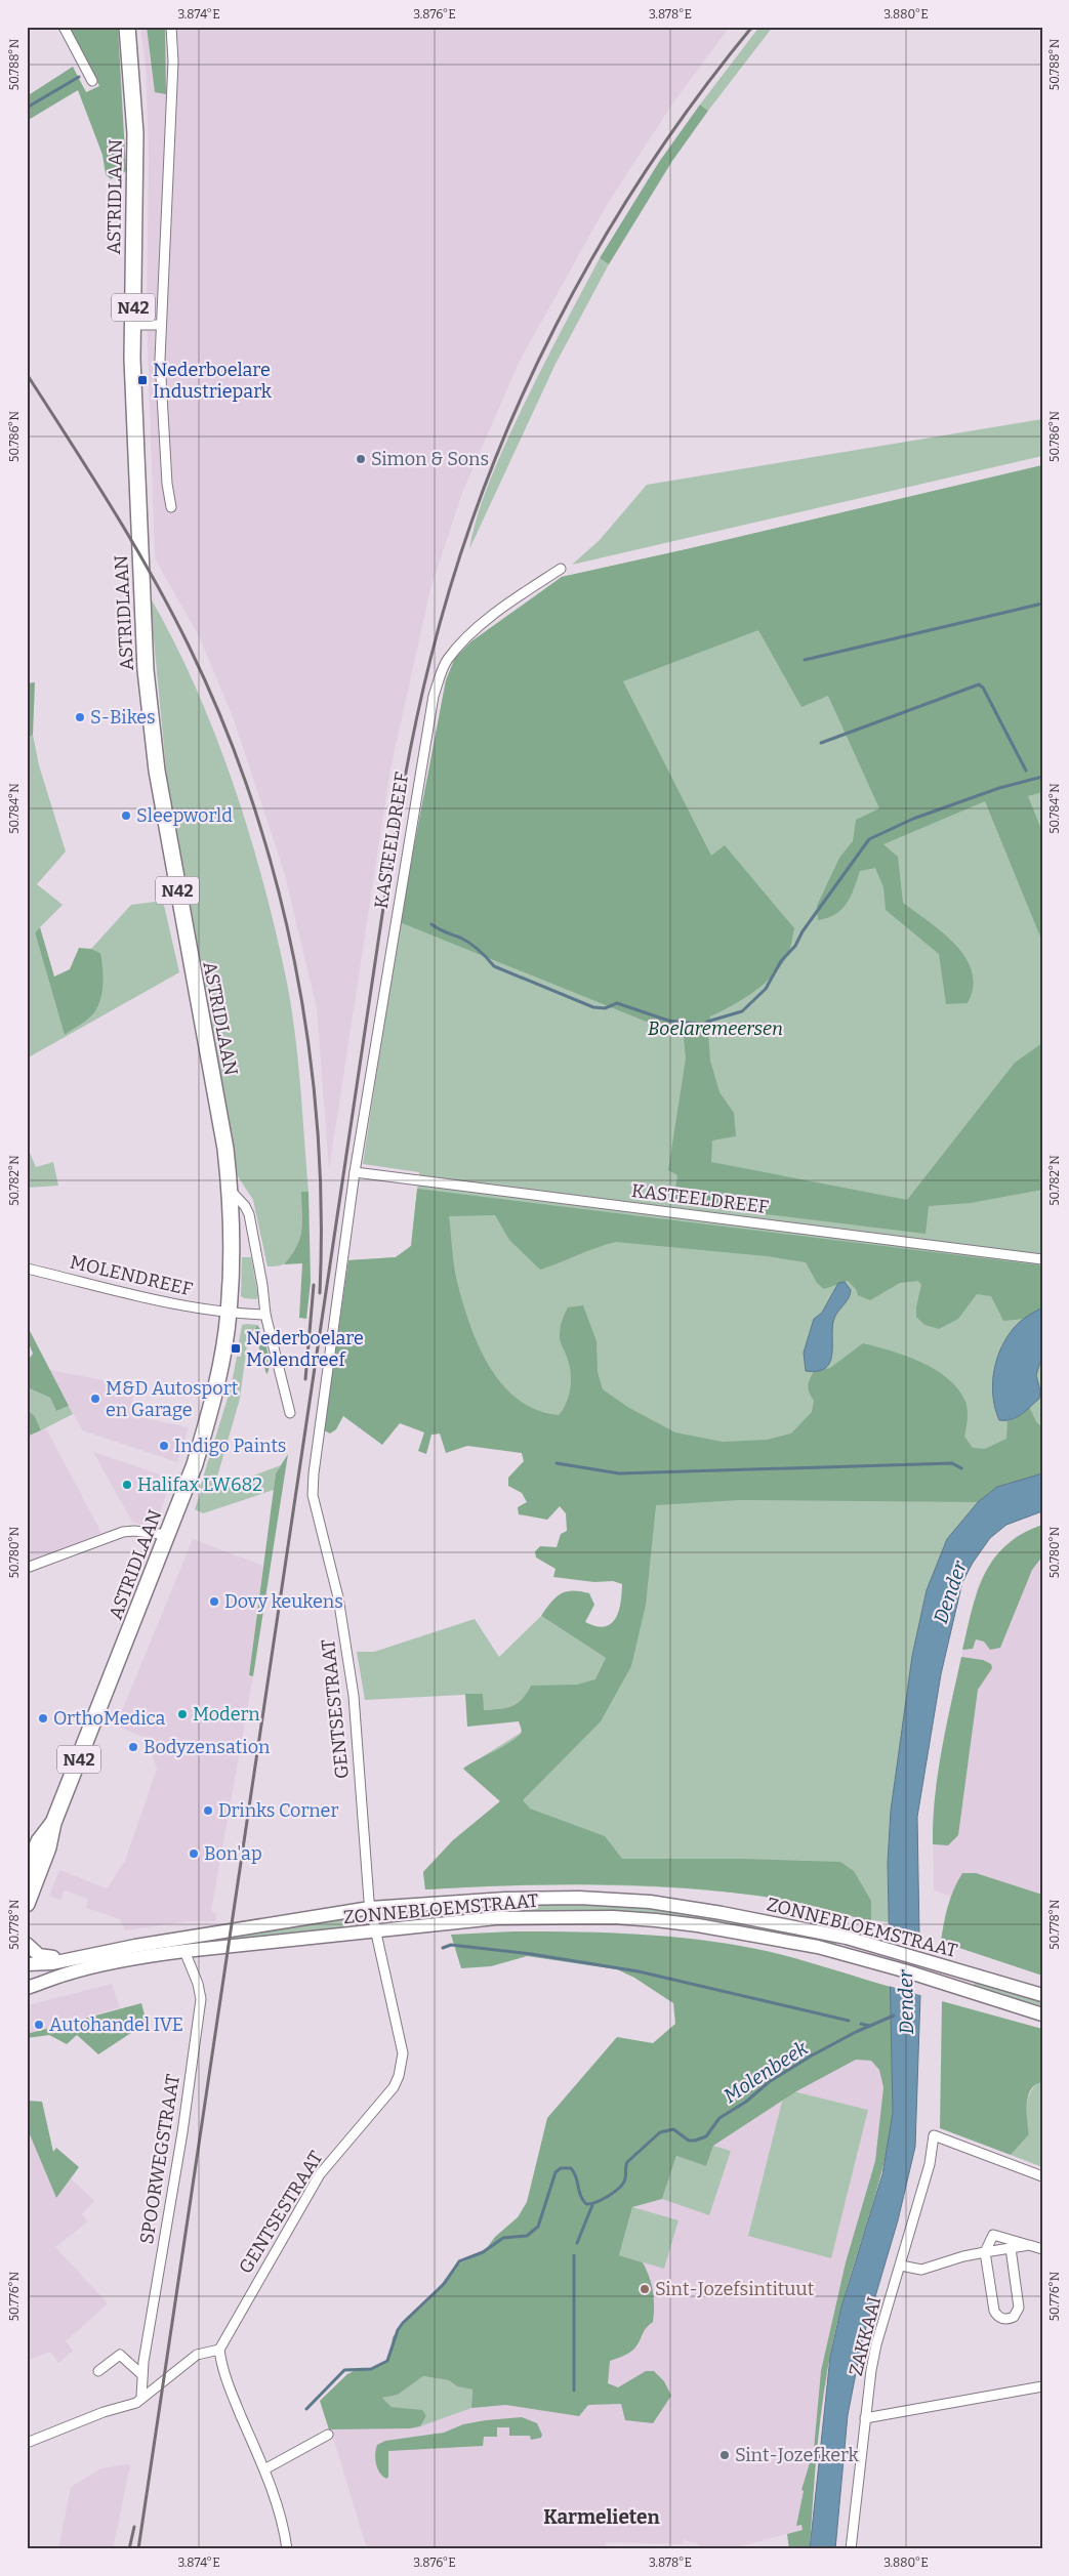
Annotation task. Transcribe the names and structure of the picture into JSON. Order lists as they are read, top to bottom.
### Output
{
  "streets": {
    "main road": ["ASTRIDLAAN", "N42", "ZONNEBLOEMSTRAAT"],
    "street": [
      "KASTEELDREEF",
      "MOLENDREEF",
      "GENTSESTRAAT",
      "SPOORWEGSTRAAT",
      "ZAKKAAI"
    ]
  },
  "crossings": [
    ["ASTRIDLAAN", "MOLENDREEF"],
    ["KASTEELDREEF", "GENTSESTRAAT"],
    ["GENTSESTRAAT", "ZONNEBLOEMSTRAAT"],
    ["ZONNEBLOEMSTRAAT", "SPOORWEGSTRAAT"]
  ],
  "districts": ["Karmelieten"],
  "water": ["Dender", "Molenbeek"],
  "parks": ["Boelaremeersen"],
  "places": {
    "transit": ["Nederboelare Industriepark", "Nederboelare Molendreef"],
    "other": [
      "Simon & Sons",
      "S-Bikes",
      "Sleepworld",
      "M&D Autosport en Garage",
      "Indigo Paints",
      "Halifax LW682",
      "Dovy keukens",
      "Modern",
      "OrthoMedica",
      "Bodyzensation",
      "Drinks Corner",
      "Bon'ap",
      "Autohandel IVE",
      "Sint-Jozefsintituut",
      "Sint-Jozefkerk"
    ]
  },
  "coordinates": [
    "3.874°E",
    "3.876°E",
    "3.878°E",
    "3.880°E",
    "50.788°N",
    "50.786°N",
    "50.784°N",
    "50.782°N",
    "50.780°N",
    "50.778°N",
    "50.776°N"
  ]
}
